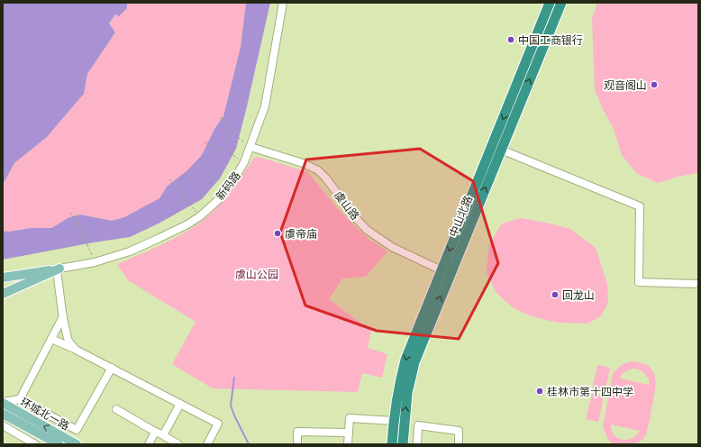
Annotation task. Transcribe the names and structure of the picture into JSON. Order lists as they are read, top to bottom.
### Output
{
  "streets": {
    "highway": ["中山北路"],
    "main road": ["环城北一路"],
    "street": ["新码路", "虞山路"]
  },
  "crossings": [
    ["新码路", "虞山路"],
    ["虞山路", "中山北路"]
  ],
  "parks": ["虞山公园"],
  "places": [
    "中国工商银行",
    "观音阁山",
    "虞帝庙",
    "回龙山",
    "桂林市第十四中学"
  ]
}
